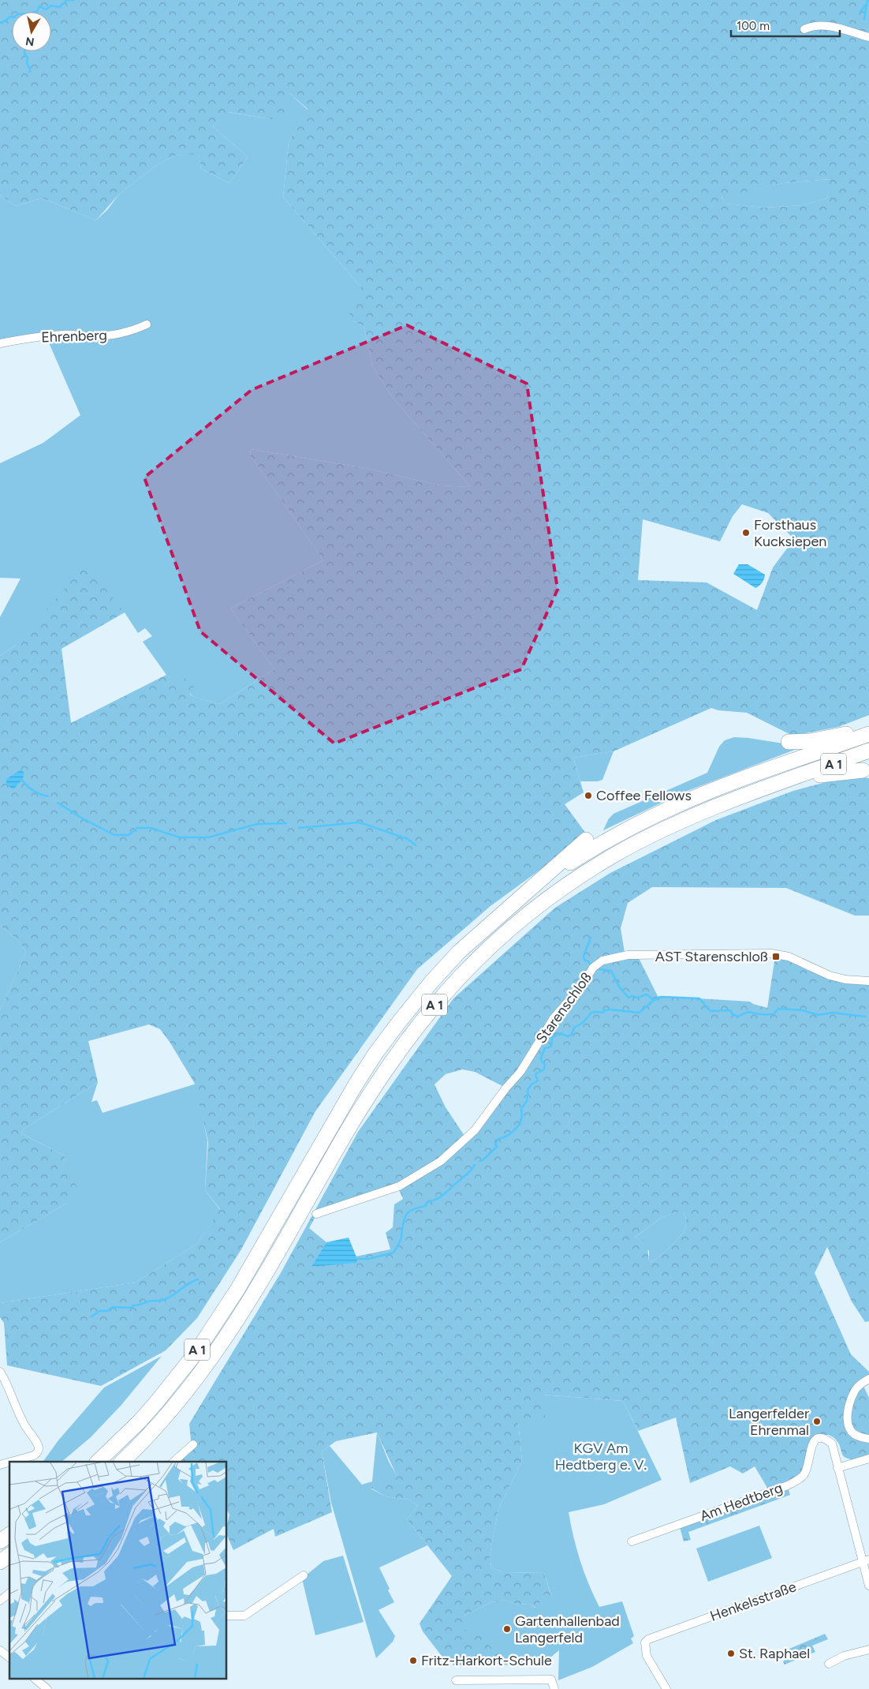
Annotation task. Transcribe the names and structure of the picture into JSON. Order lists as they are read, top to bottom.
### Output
{
  "streets": {
    "highway": ["A 1"],
    "street": [
      "Ehrenberg",
      "Starenschloß",
      "Am Hedtberg",
      "Henkelsstraße"
    ]
  },
  "crossings": [
    ["A 1", "Starenschloß"]
  ],
  "parks": ["KGV Am Hedtberg e. V."],
  "places": {
    "other": [
      "Forsthaus Kucksiepen",
      "Coffee Fellows",
      "Langerfelder Ehrenmal",
      "Gartenhallenbad Langerfeld",
      "St. Raphael",
      "Fritz-Harkort-Schule"
    ],
    "transit": ["AST Starenschloß"]
  },
  "scale_bar": "100 m",
  "north": "bottom"
}
